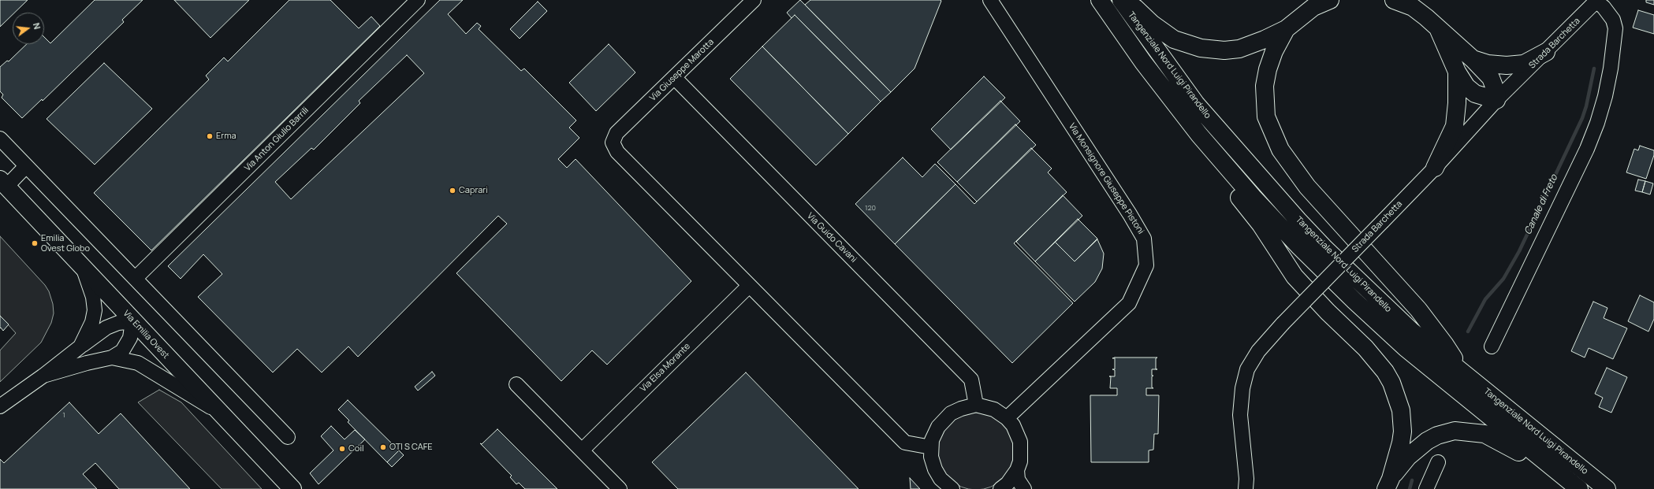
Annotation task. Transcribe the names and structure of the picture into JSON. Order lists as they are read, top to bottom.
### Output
{
  "streets": {
    "main road": ["Tangenziale Nord Luigi Pirandello", "Via Emilia Ovest"],
    "street": [
      "Strada Barchetta",
      "Via Giuseppe Marotta",
      "Via Anton Giulio Barrili",
      "Via Monsignore Giuseppe Pistoni",
      "Via Guido Cavani",
      "Via Elsa Morante"
    ]
  },
  "crossings": [
    ["Via Giuseppe Marotta", "Via Guido Cavani"],
    ["Via Giuseppe Marotta", "Via Elsa Morante"]
  ],
  "water": ["Canale di Freto"],
  "places": [
    "Erma",
    "Caprari",
    "Emilia Ovest Globo",
    "OTI S CAFE",
    "Coil"
  ],
  "house_numbers": ["120", "1"],
  "north": "right"
}
